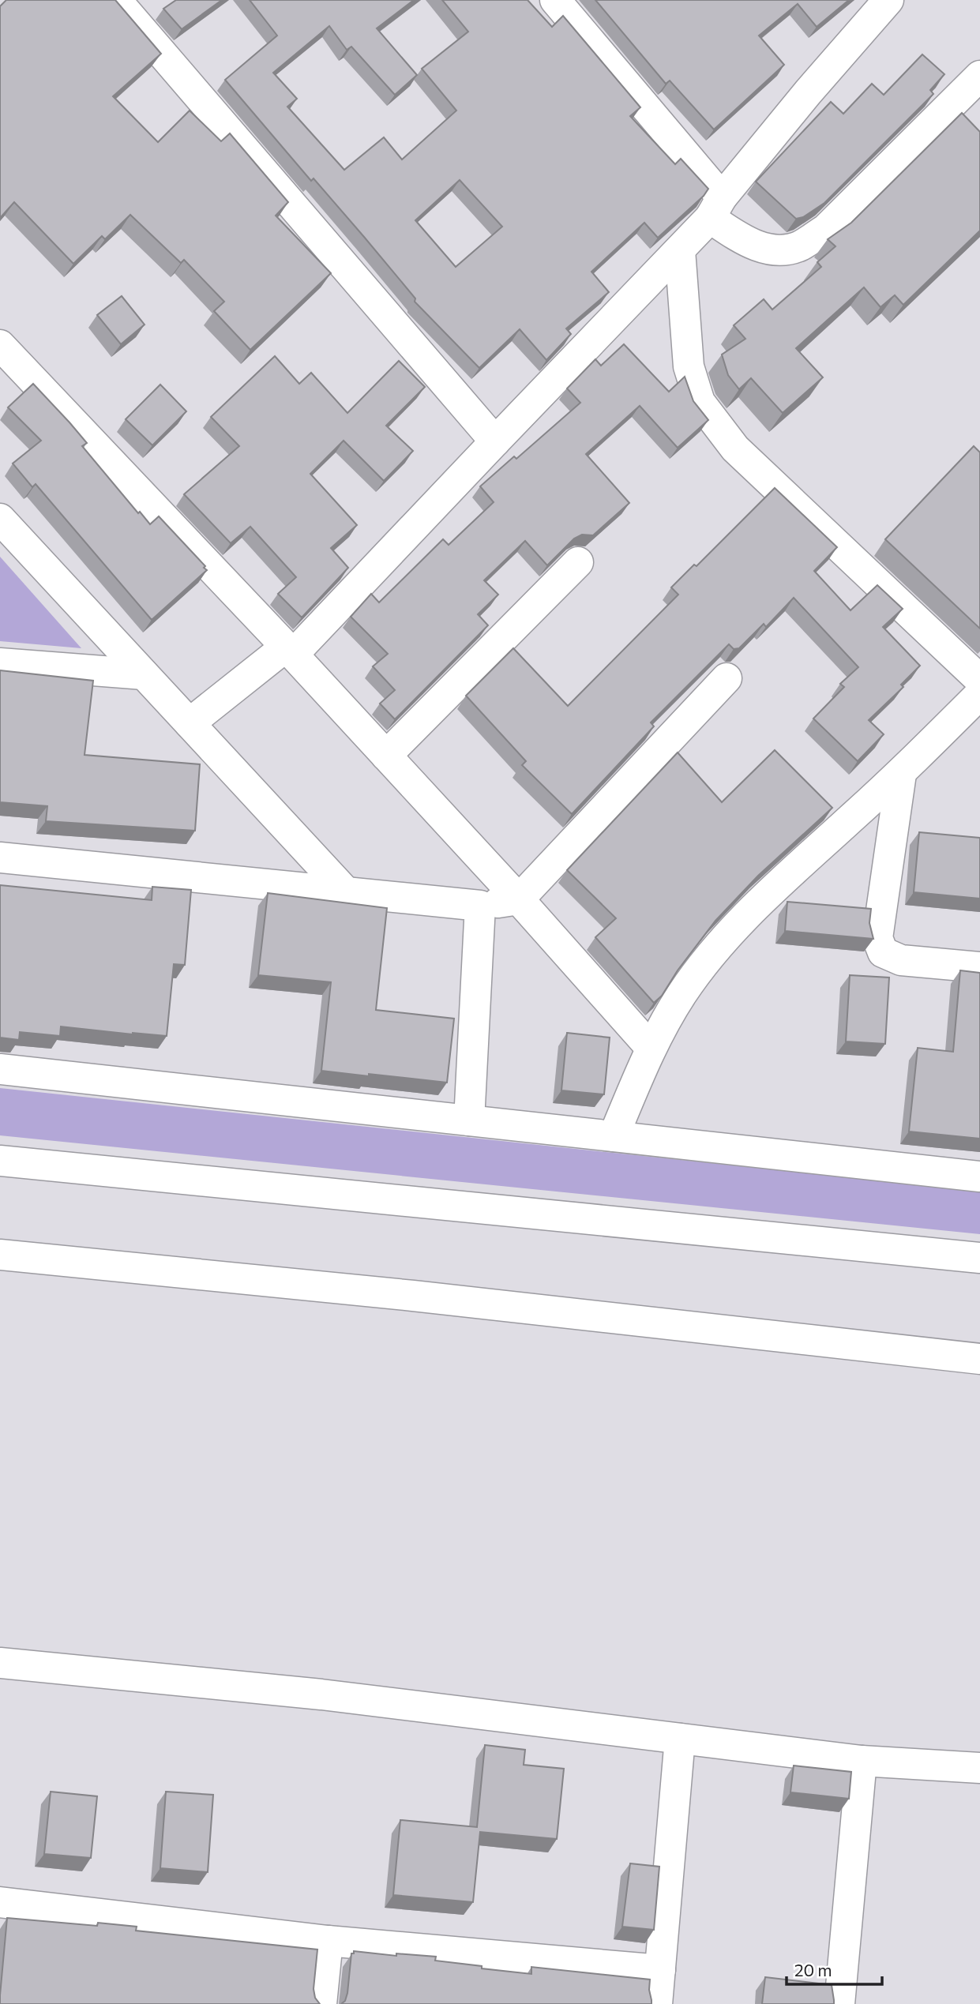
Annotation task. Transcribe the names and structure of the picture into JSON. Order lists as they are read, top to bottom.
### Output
{
  "scale_bar": "20 m"
}
